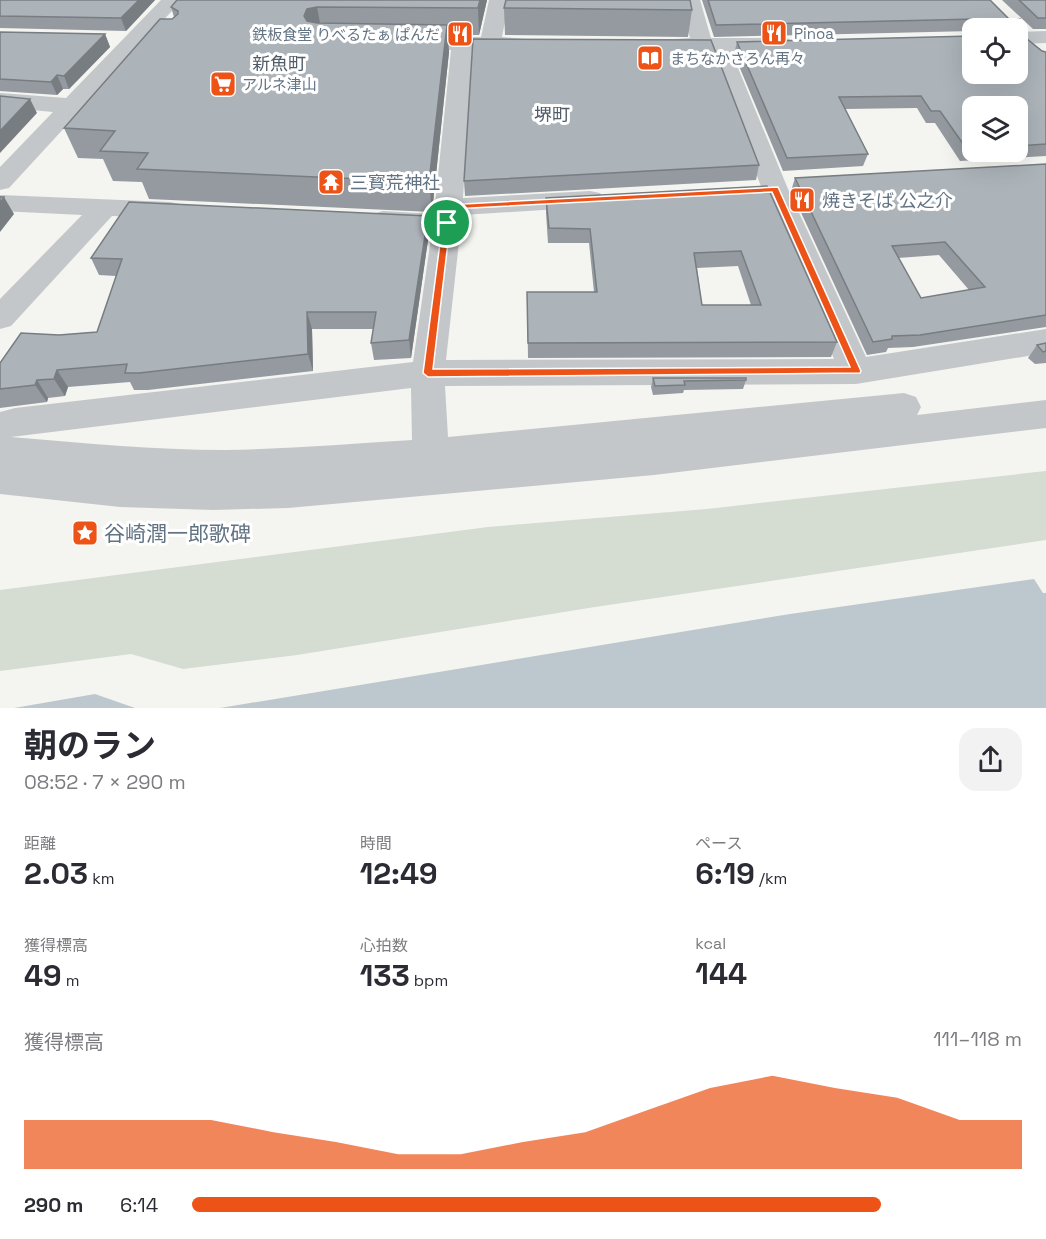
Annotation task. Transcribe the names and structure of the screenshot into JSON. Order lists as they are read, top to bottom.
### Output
{
  "districts": ["新魚町", "堺町"],
  "places": {
    "restaurant": ["Pinoa", "鉄板食堂 りべるたぁ ぱんだ", "焼きそば 公之介"],
    "library": ["まちなかさろん再々"],
    "supermarket": ["アルネ津山"],
    "temple": ["三寳荒神社"],
    "place": ["谷崎潤一郎歌碑"]
  },
  "page": {
    "heading": ["朝のラン", "08:52 · 7 × 290 m"],
    "stats": [
      ["距離", "2.03 km"],
      ["時間", "12:49"],
      ["ペース", "6:19 /km"],
      ["獲得標高", "49 m"],
      ["心拍数", "133 bpm"],
      ["kcal", "144"]
    ],
    "chart": ["獲得標高", "111–118 m"],
    "list": [
      {
        "name": "290 m",
        "note": "6:14"
      }
    ]
  }
}
